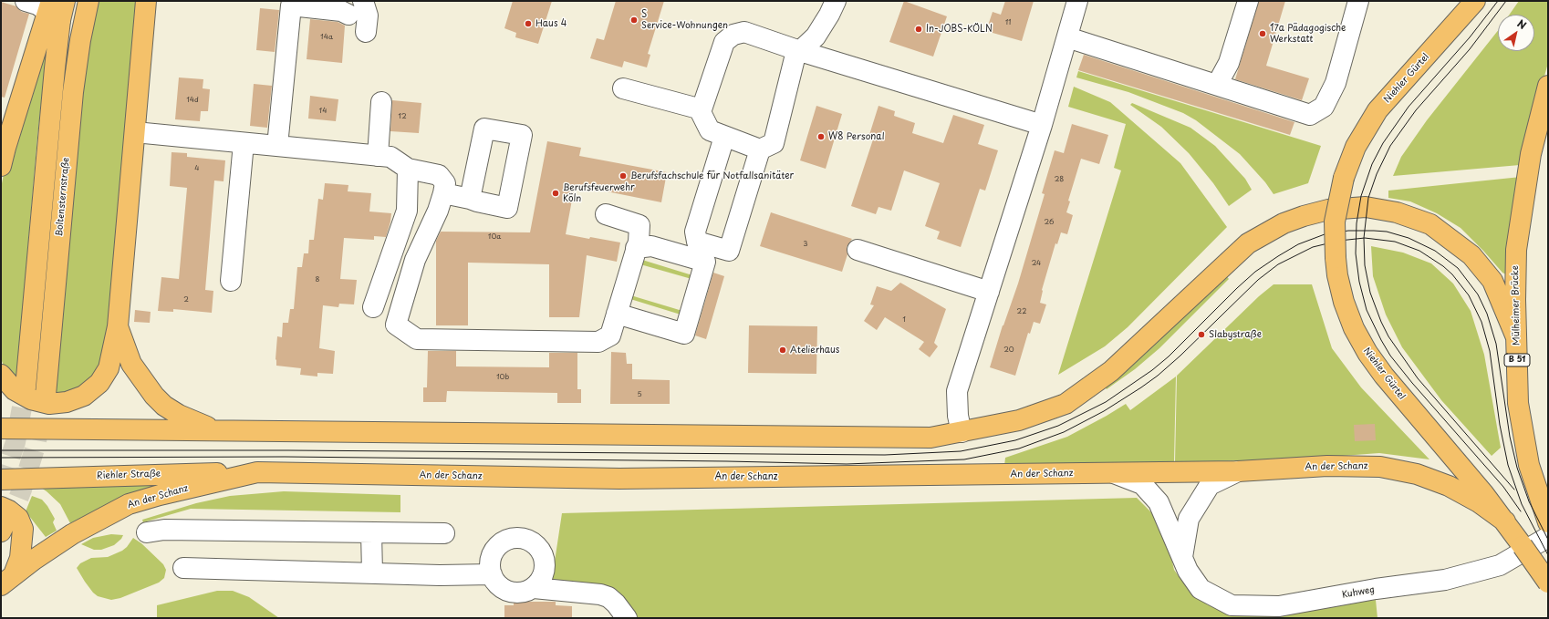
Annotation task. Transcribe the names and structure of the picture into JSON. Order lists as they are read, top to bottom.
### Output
{
  "streets": {
    "main road": [
      "Niehler Gürtel",
      "Boltensternstraße",
      "Mülheimer Brücke",
      "B 51",
      "An der Schanz",
      "Riehler Straße"
    ],
    "street": ["Kuhweg"]
  },
  "crossings": [
    ["Niehler Gürtel", "An der Schanz"],
    ["Mülheimer Brücke", "B 51"],
    ["An der Schanz", "Riehler Straße"],
    ["An der Schanz", "Kuhweg"]
  ],
  "places": [
    "S Service-Wohnungen",
    "Haus 4",
    "In-JOBS-KÖLN",
    "17a Pädagogische Werkstatt",
    "W8 Personal",
    "Berufsfachschule für Notfallsanitäter",
    "Berufsfeuerwehr Köln",
    "Slabystraße",
    "Atelierhaus"
  ],
  "house_numbers": [
    "11",
    "14a",
    "14d",
    "14",
    "12",
    "4",
    "28",
    "26",
    "10a",
    "3",
    "24",
    "8",
    "2",
    "22",
    "1",
    "20",
    "10b",
    "5"
  ],
  "north": "top right"
}
